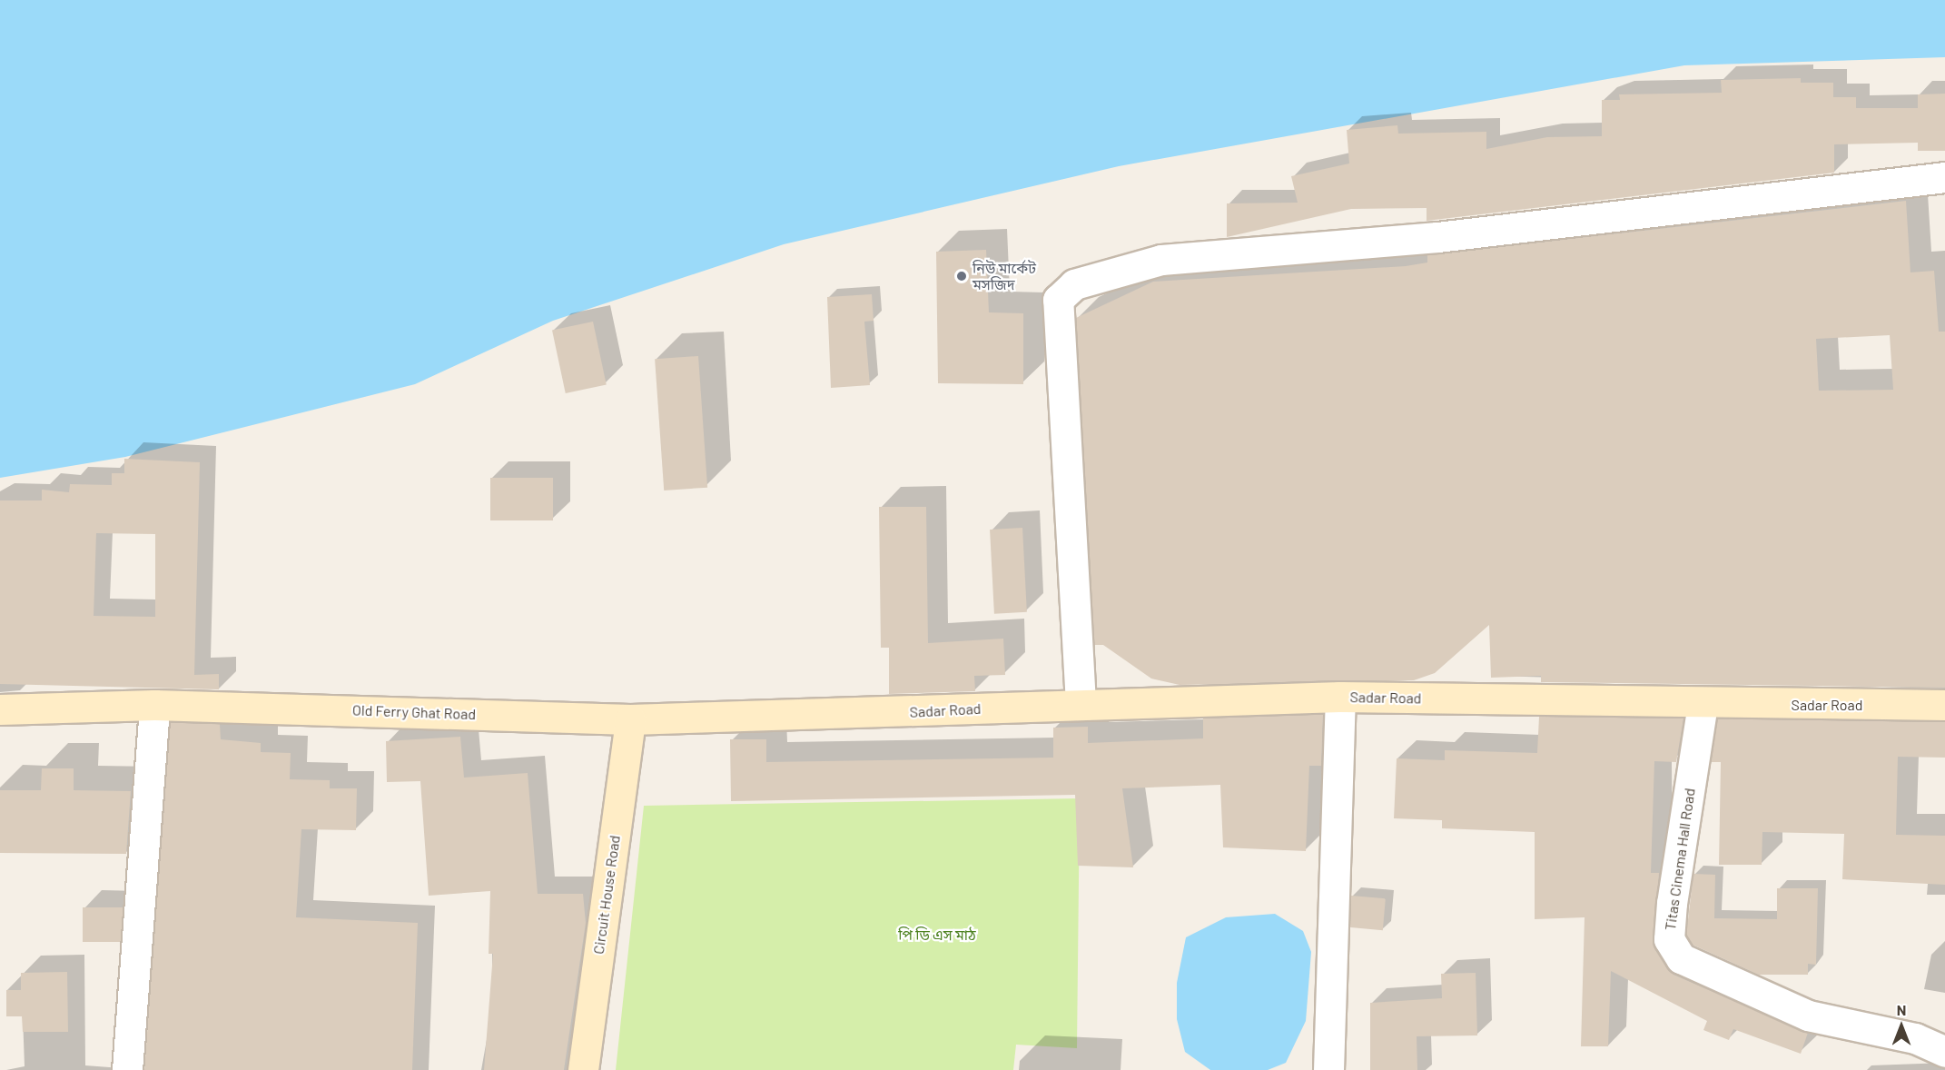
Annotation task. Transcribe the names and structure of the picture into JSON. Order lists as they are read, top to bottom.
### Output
{
  "streets": {
    "street": [
      "Sadar Road",
      "Old Ferry Ghat Road",
      "Titas Cinema Hall Road",
      "Circuit House Road"
    ]
  },
  "crossings": [
    ["Sadar Road", "Old Ferry Ghat Road"],
    ["Sadar Road", "Titas Cinema Hall Road"],
    ["Old Ferry Ghat Road", "Circuit House Road"]
  ],
  "parks": ["পি ডি এস মাঠ"],
  "places": ["নিউ মার্কেট মসজিদ"],
  "north": "top"
}
